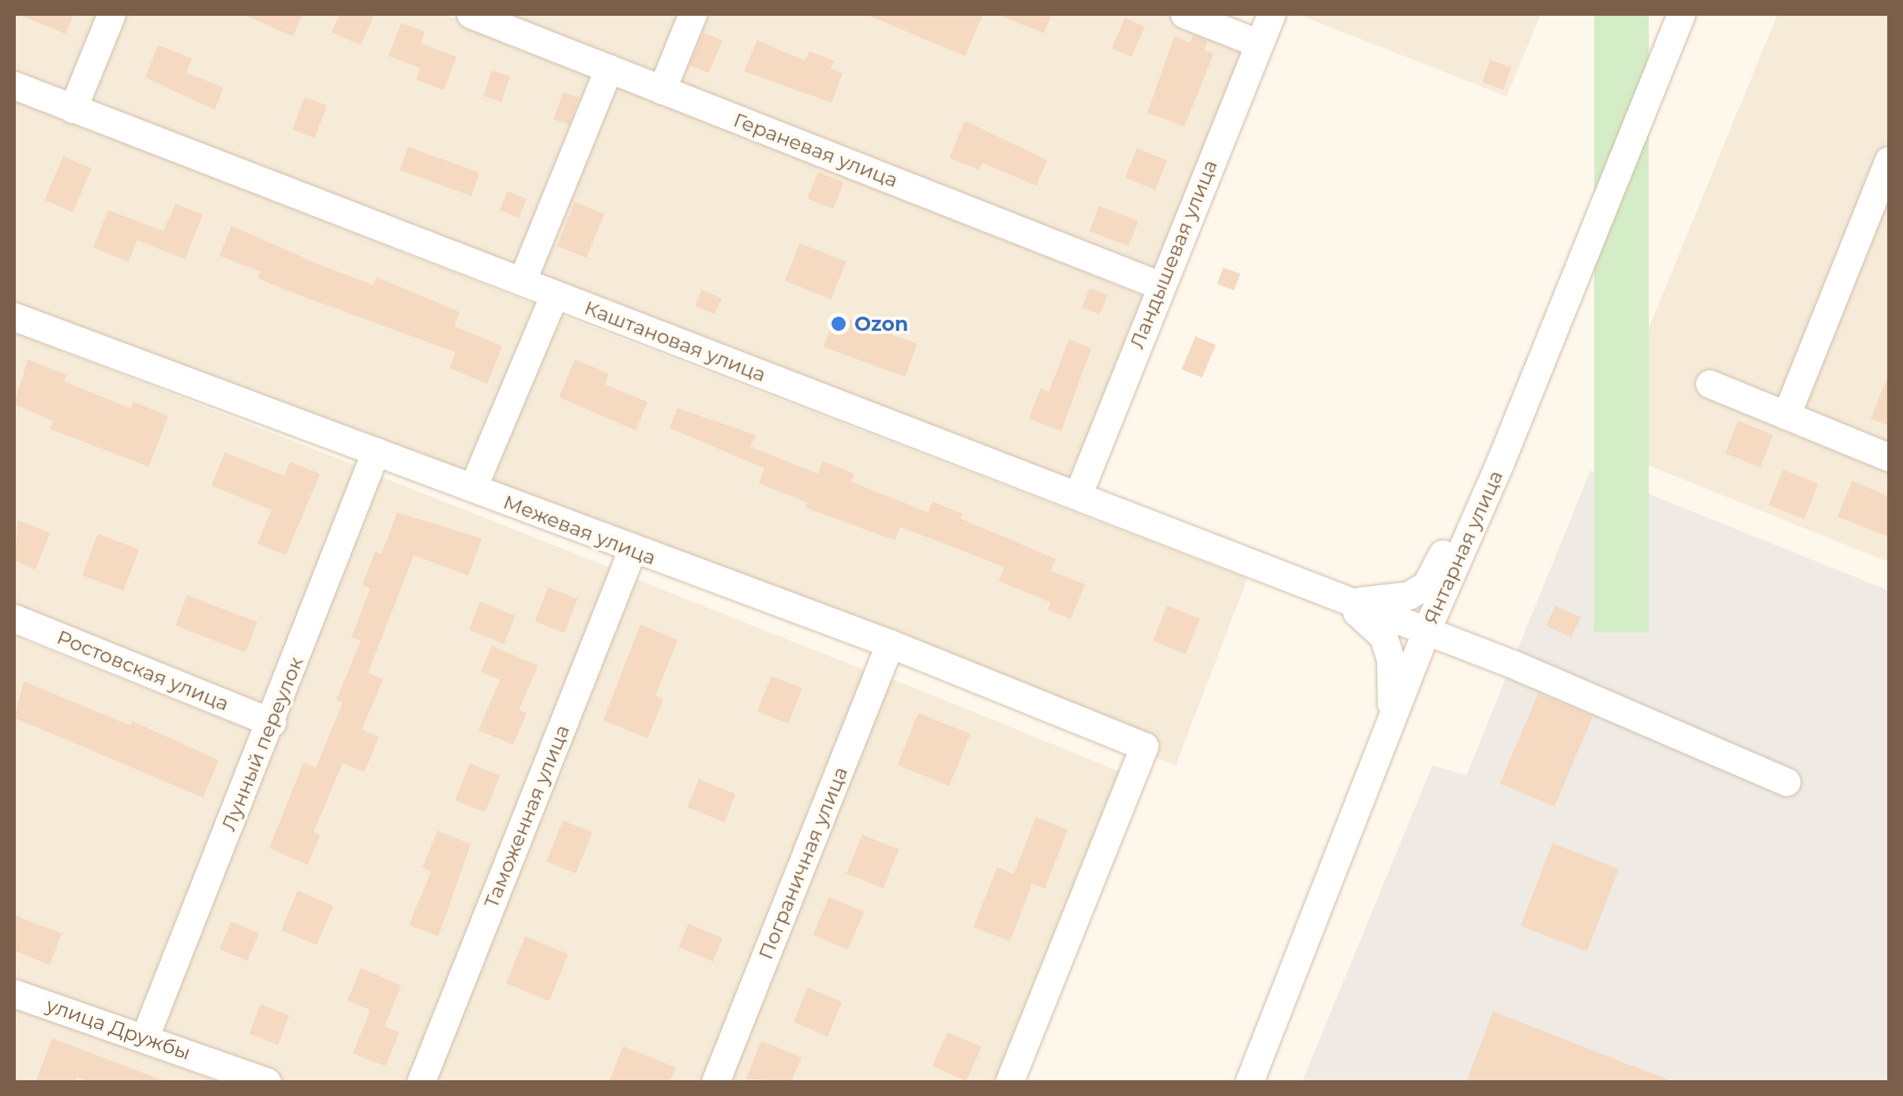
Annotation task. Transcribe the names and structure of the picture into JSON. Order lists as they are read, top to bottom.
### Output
{
  "streets": {
    "street": [
      "Гераневая улица",
      "Ландышевая улица",
      "Каштановая улица",
      "Межевая улица",
      "Янтарная улица",
      "Ростовская улица",
      "Лунный переулок",
      "Таможенная улица",
      "Пограничная улица",
      "улица Дружбы"
    ]
  },
  "crossings": [
    ["Гераневая улица", "Ландышевая улица"],
    ["Ландышевая улица", "Каштановая улица"],
    ["Каштановая улица", "Янтарная улица"],
    ["Межевая улица", "Лунный переулок"],
    ["Межевая улица", "Таможенная улица"],
    ["Межевая улица", "Пограничная улица"],
    ["Ростовская улица", "Лунный переулок"],
    ["Лунный переулок", "улица Дружбы"]
  ],
  "places": ["Ozon"]
}
